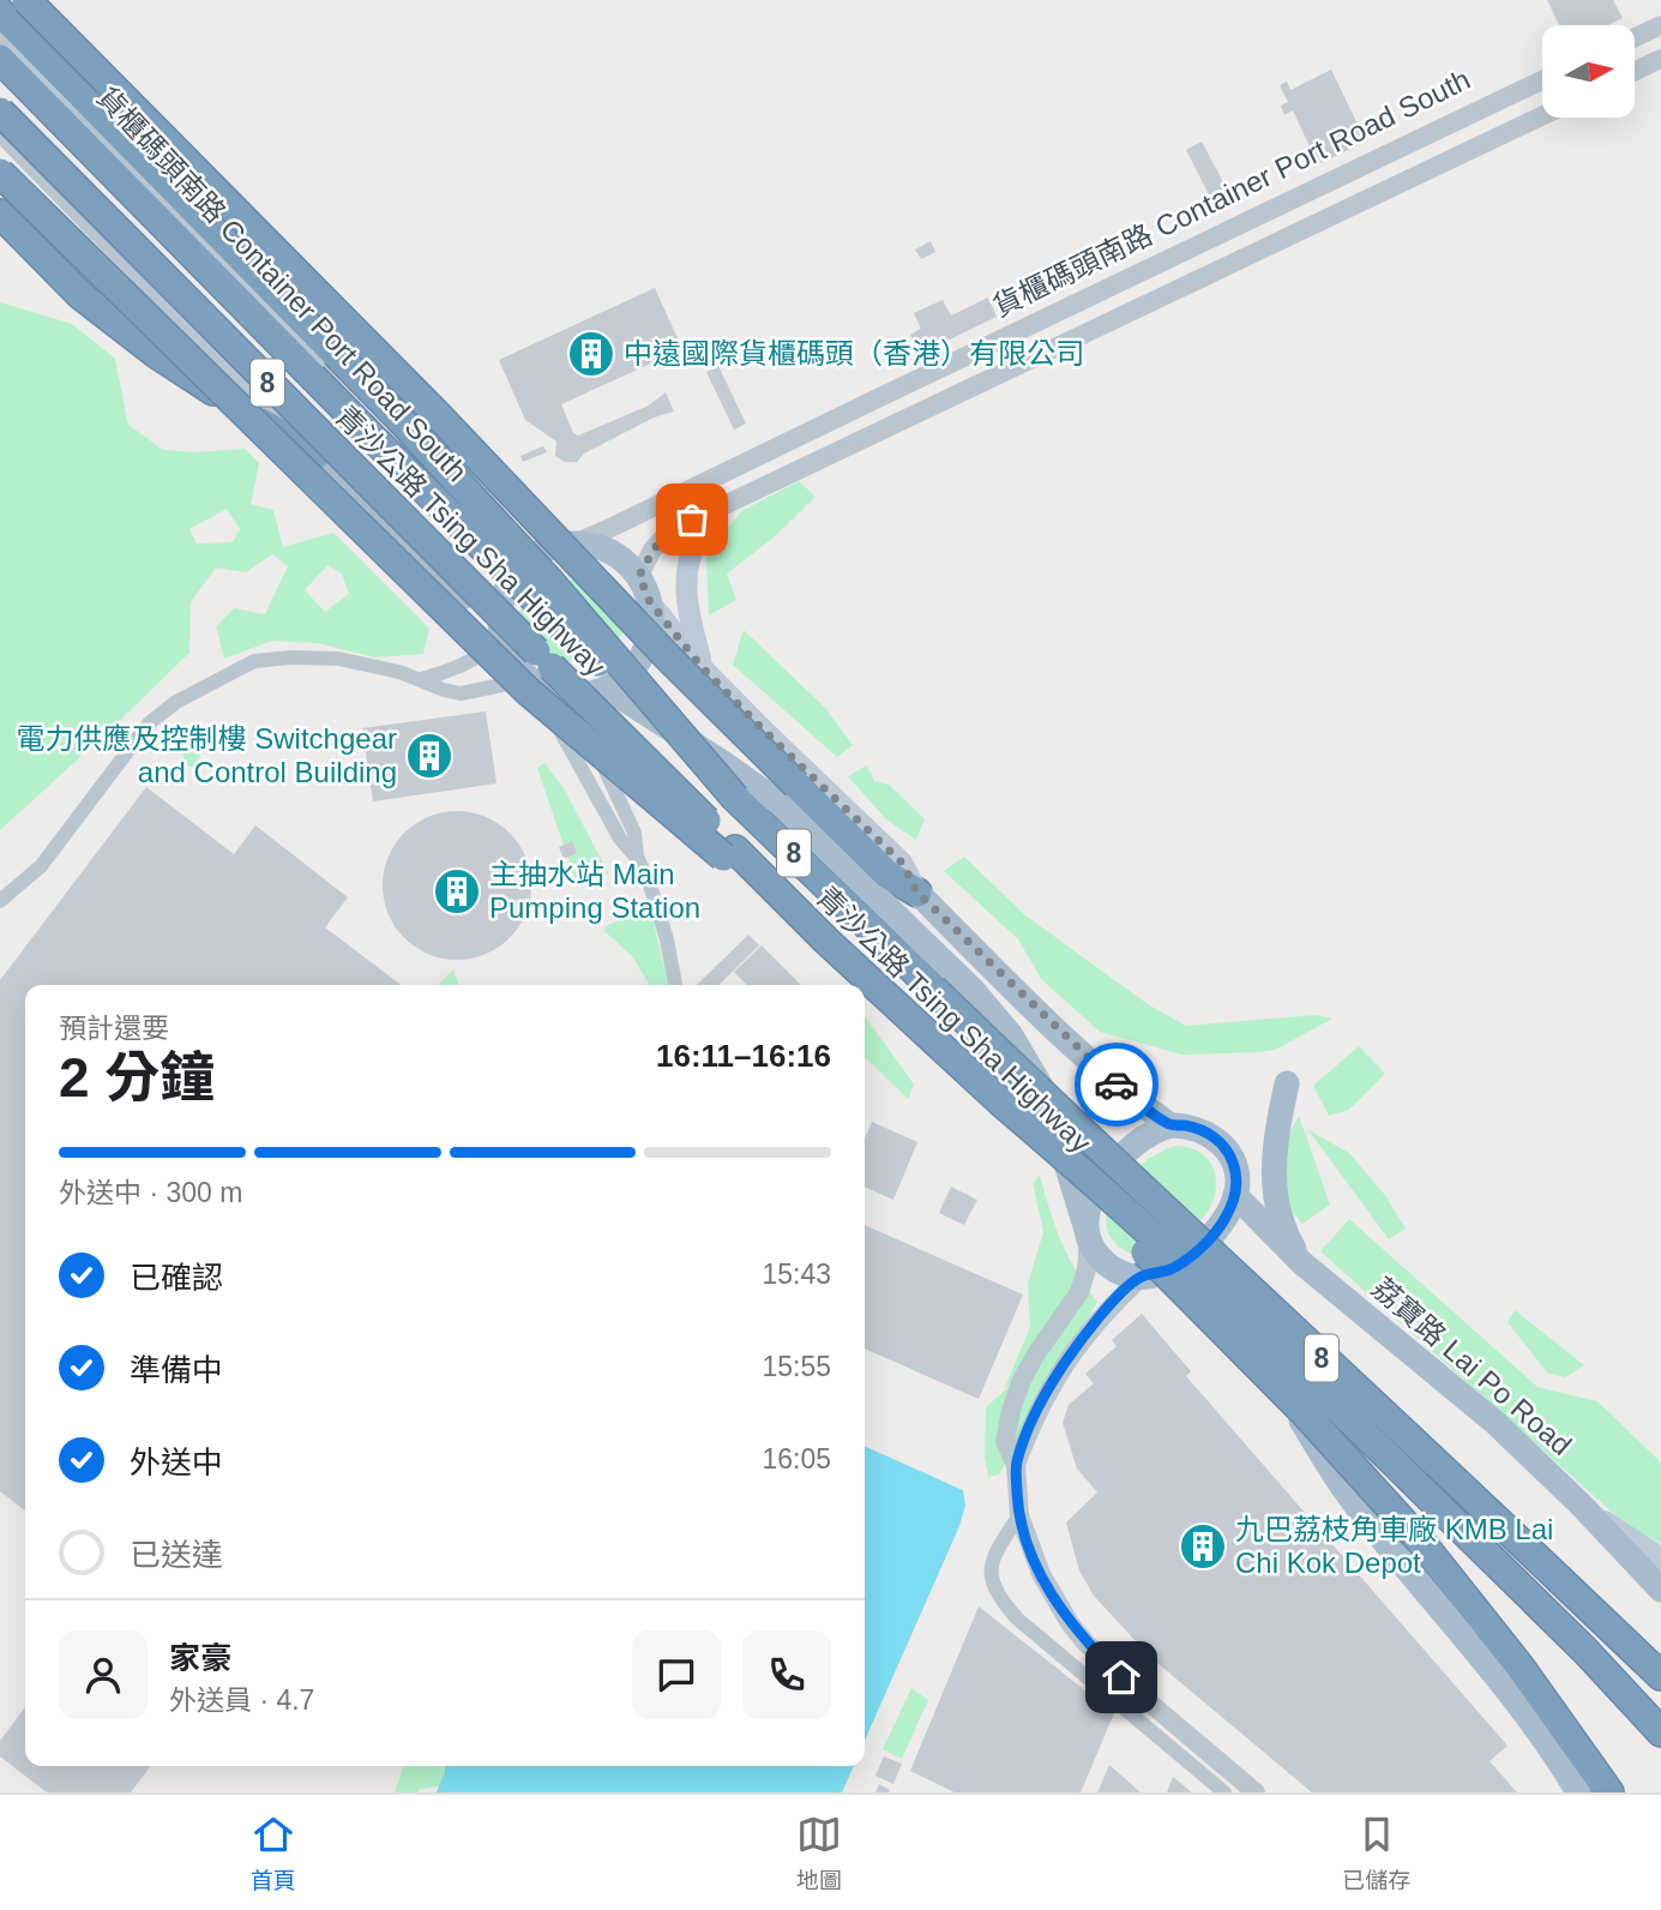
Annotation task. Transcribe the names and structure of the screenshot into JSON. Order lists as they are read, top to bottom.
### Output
{
  "streets": {
    "highway": ["8", "青沙公路 Tsing Sha Highway"],
    "main road": ["荔寶路 Lai Po Road"],
    "street": ["貨櫃碼頭南路 Container Port Road South"]
  },
  "places": {
    "building": [
      "中遠國際貨櫃碼頭（香港）有限公司",
      "電力供應及控制樓 Switchgear and Control Building",
      "主抽水站 Main Pumping Station",
      "九巴荔枝角車廠 KMB Lai Chi Kok Depot"
    ]
  },
  "north": "right",
  "page": {
    "heading": ["2 分鐘", "預計還要", "16:11–16:16"],
    "panel": ["家豪", "外送員 · 4.7"],
    "bar": "外送中 · 300 m",
    "list": [
      ["已確認", "15:43"],
      ["準備中", "15:55"],
      ["外送中", "16:05"],
      "已送達"
    ],
    "tabs": ["首頁", "地圖", "已儲存"]
  }
}
